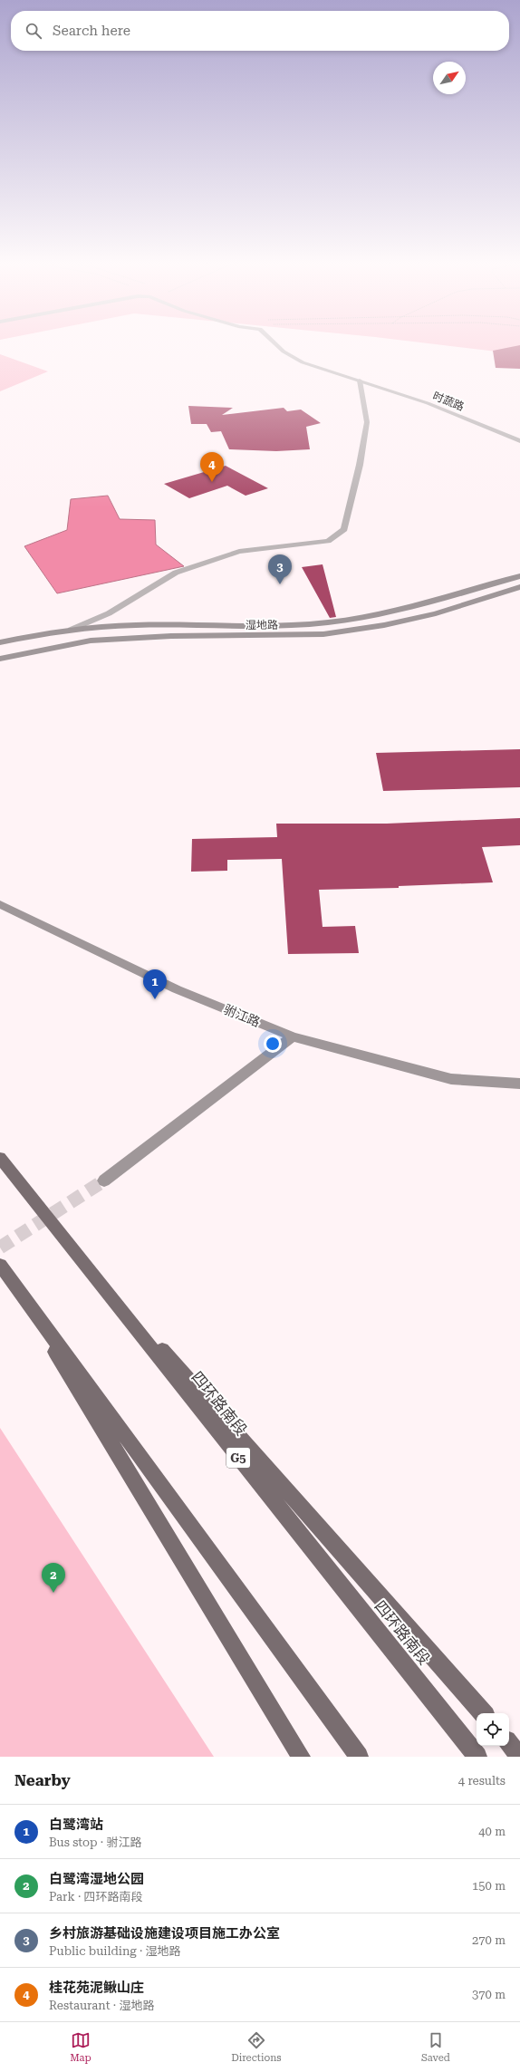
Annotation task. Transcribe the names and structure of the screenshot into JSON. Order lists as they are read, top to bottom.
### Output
{
  "streets": {
    "highway": ["四环路南段", "G5"],
    "street": ["时蔬路", "湿地路", "驸江路"]
  },
  "north": "top right",
  "page": {
    "search": "Search here",
    "pins": [
      "4",
      "3",
      "1",
      "2"
    ],
    "heading": ["Nearby", "4 results"],
    "list": [
      {
        "mark": "1",
        "name": "白鹭湾站",
        "note": "Bus stop · 驸江路",
        "value": "40 m"
      },
      {
        "mark": "2",
        "name": "白鹭湾湿地公园",
        "note": "Park · 四环路南段",
        "value": "150 m"
      },
      {
        "mark": "3",
        "name": "乡村旅游基础设施建设项目施工办公室",
        "note": "Public building · 湿地路",
        "value": "270 m"
      },
      {
        "mark": "4",
        "name": "桂花苑泥鳅山庄",
        "note": "Restaurant · 湿地路",
        "value": "370 m"
      }
    ],
    "nav": ["Map", "Directions", "Saved"]
  }
}
